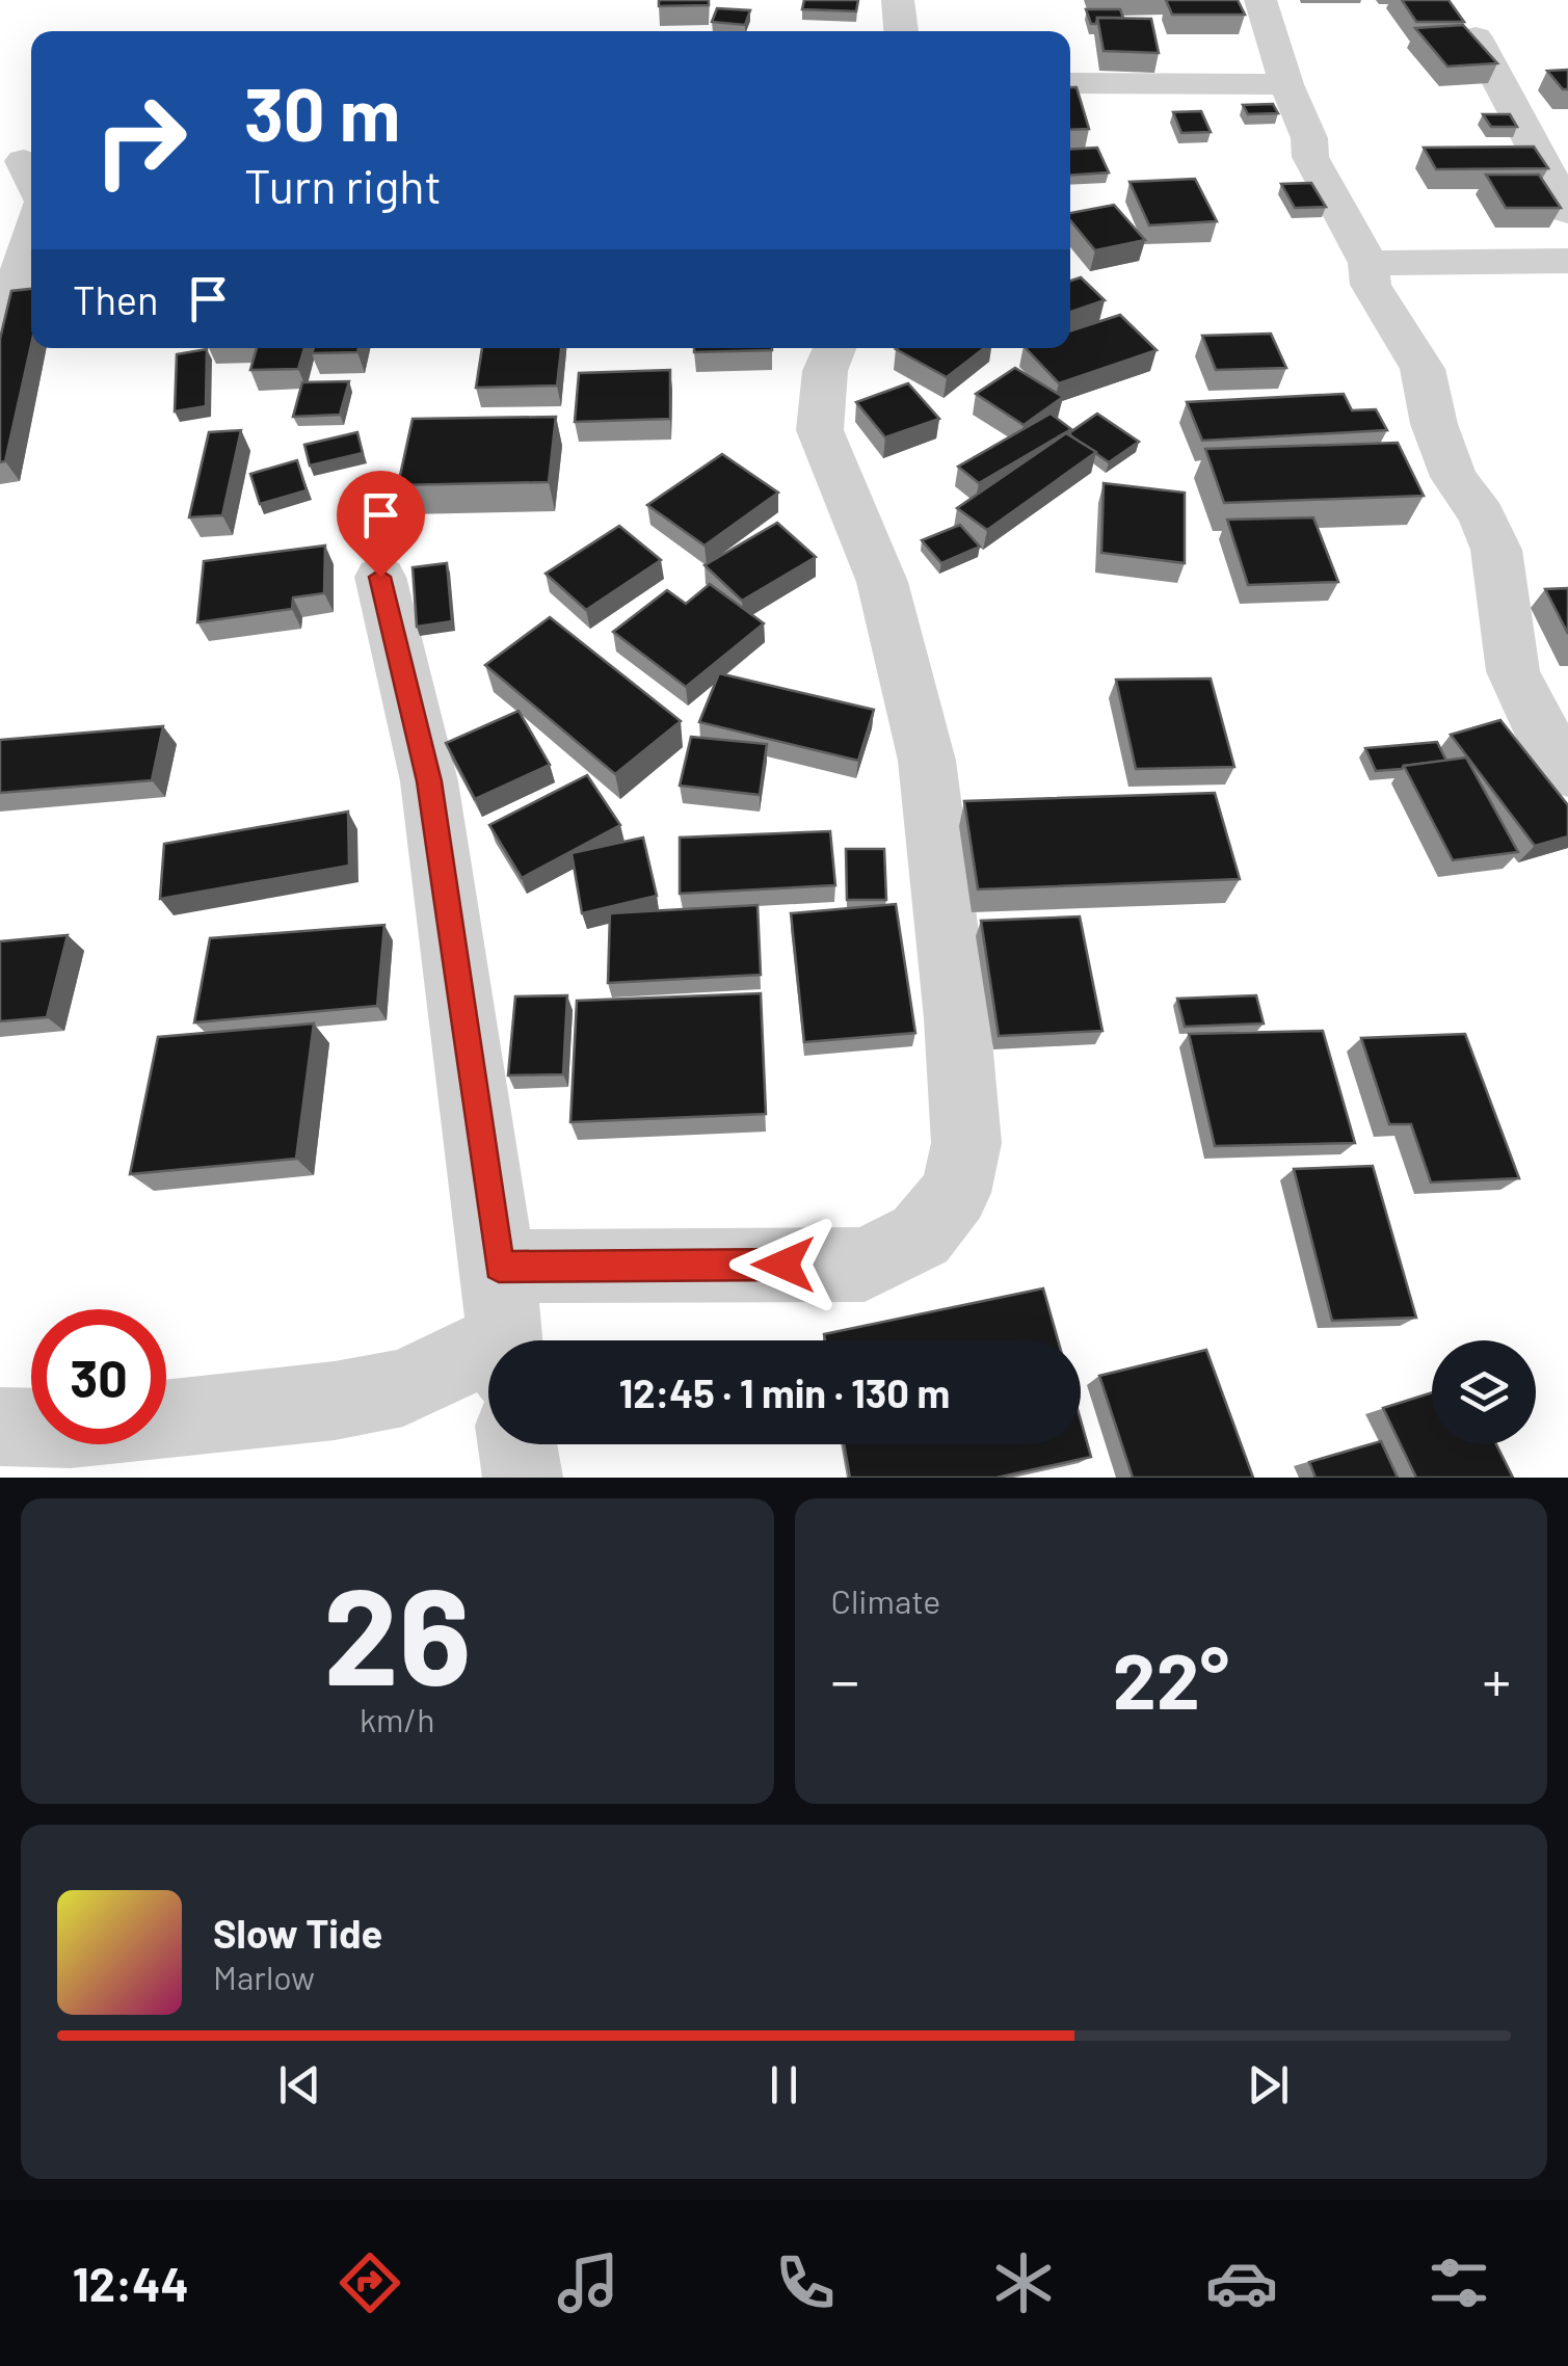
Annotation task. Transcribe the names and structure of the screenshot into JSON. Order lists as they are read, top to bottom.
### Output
{
  "page": {
    "turn": ["30 m", "Turn right"],
    "then": "Then",
    "limit": "30",
    "trip": "12:45 · 1 min · 130 m",
    "tile": [
      ["26", "km/h"],
      "Climate"
    ],
    "heat": ["−", "22°", "+"],
    "song": ["Slow Tide", "Marlow"],
    "tabs": "12:44"
  }
}
